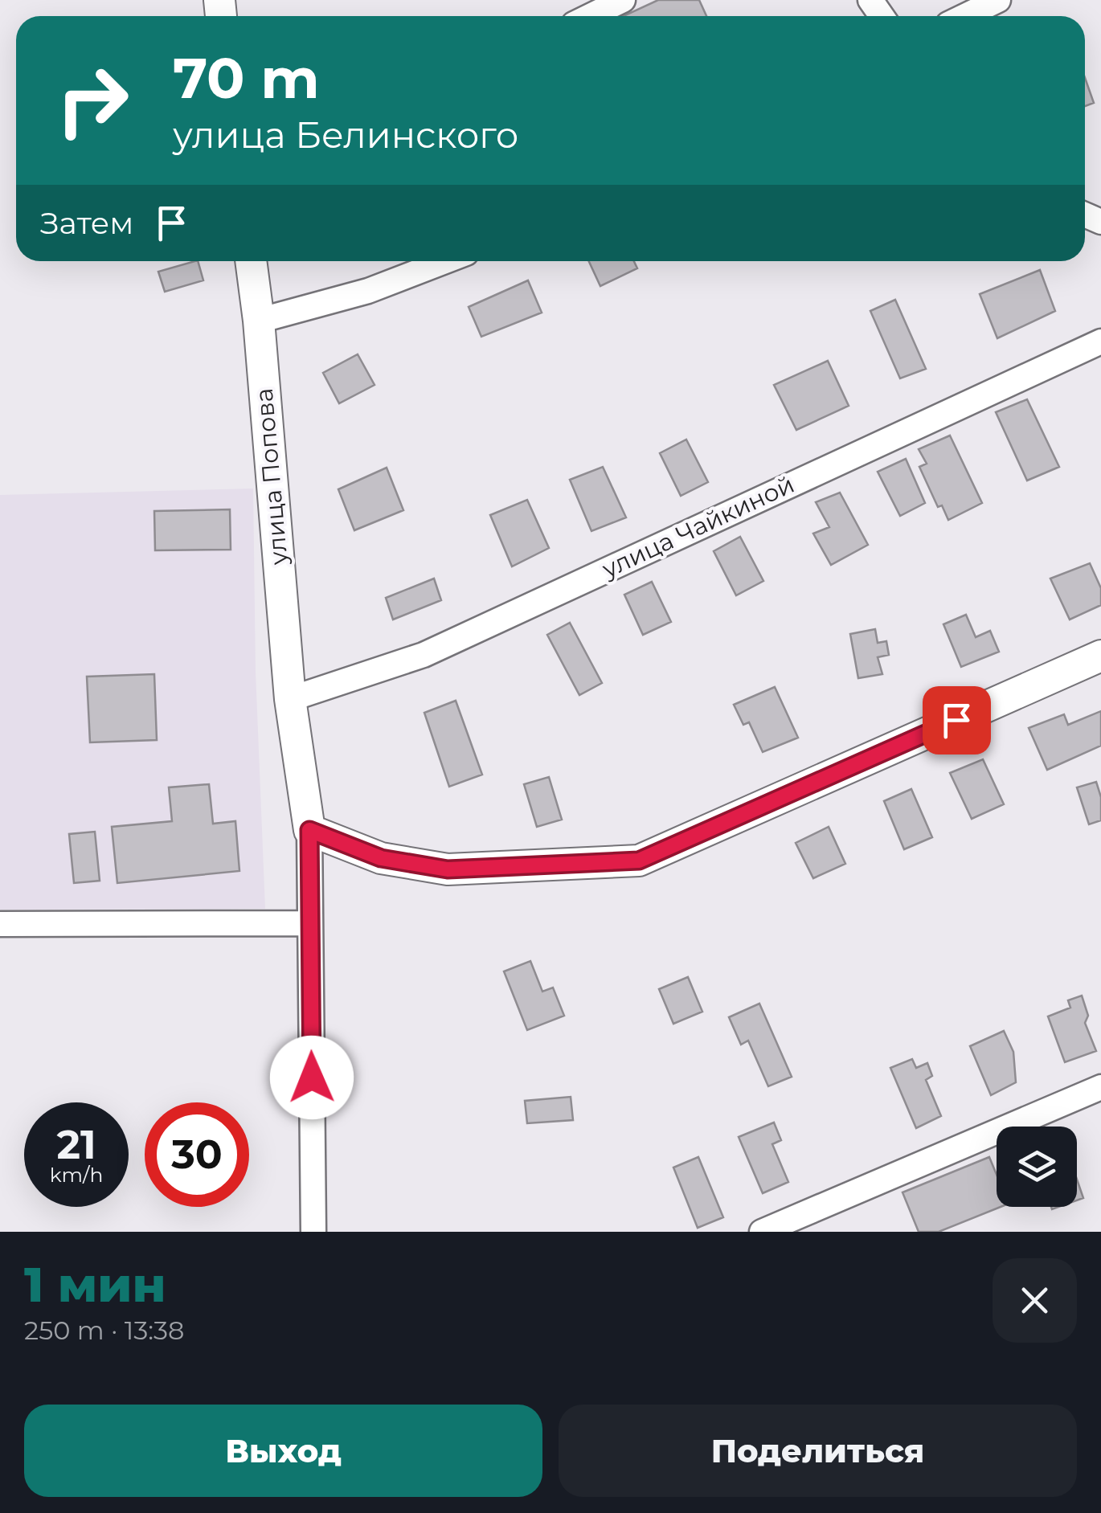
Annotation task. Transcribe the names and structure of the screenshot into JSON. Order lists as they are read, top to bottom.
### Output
{
  "streets": {
    "street": ["улица Попова", "улица Чайкиной"]
  },
  "crossings": [
    ["улица Попова", "улица Чайкиной"]
  ],
  "page": {
    "turn": ["70 m", "улица Белинского"],
    "then": "Затем",
    "speed": "21 km/h",
    "limit": "30",
    "heading": ["1 мин", "250 m · 13:38"],
    "buttons": ["Выход", "Поделиться"]
  }
}
